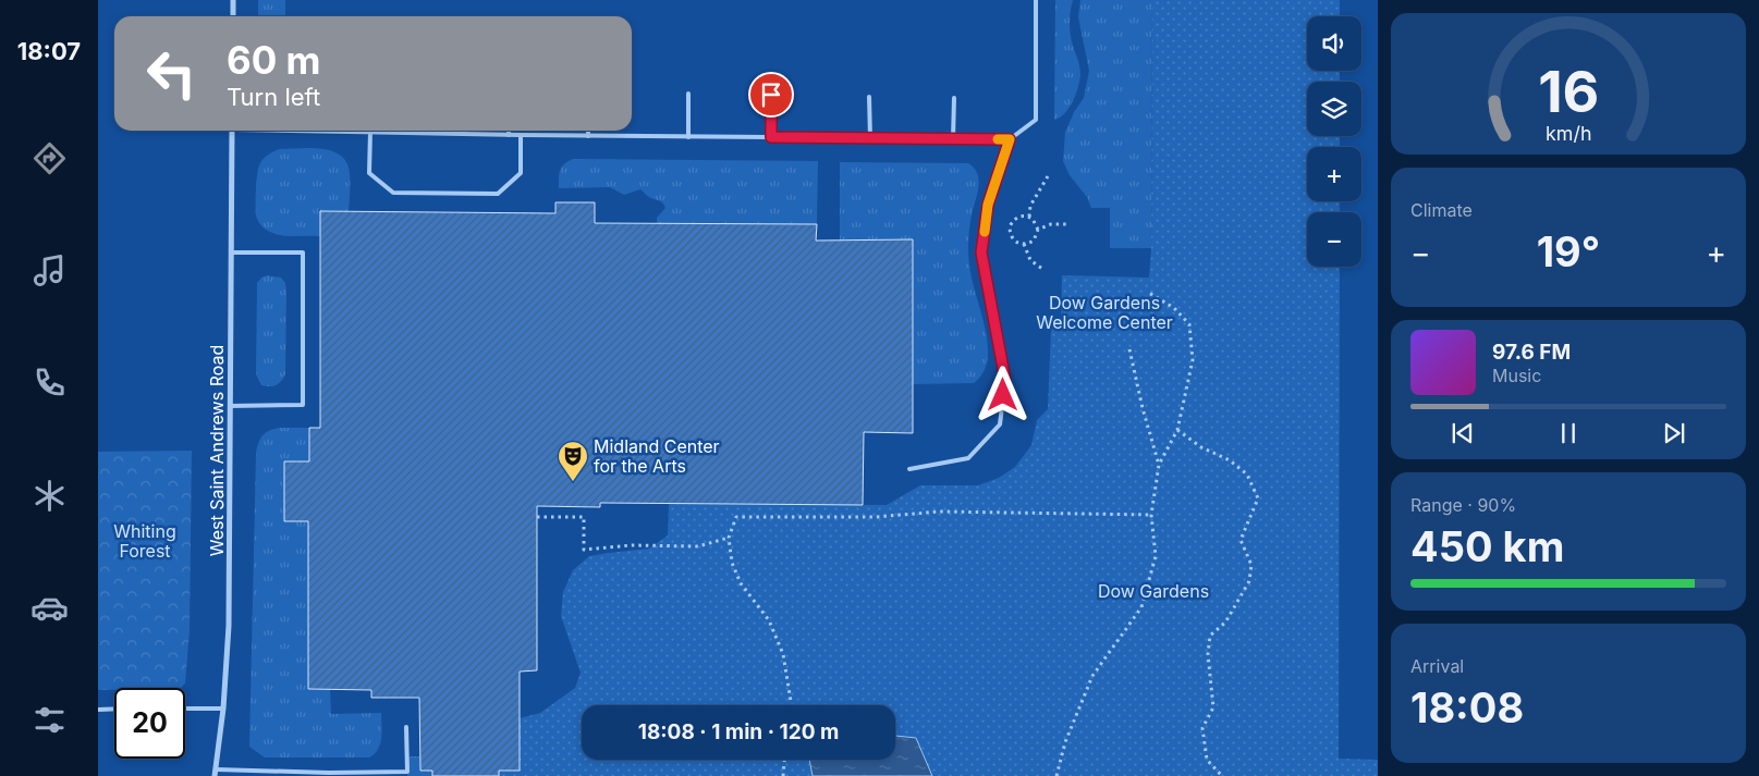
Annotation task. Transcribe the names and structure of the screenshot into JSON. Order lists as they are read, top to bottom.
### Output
{
  "streets": {
    "street": ["West Saint Andrews Road"]
  },
  "parks": ["Dow Gardens Welcome Center", "Whiting Forest", "Dow Gardens"],
  "places": {
    "theatre": ["Midland Center for the Arts"]
  },
  "page": {
    "tabs": "18:07",
    "map_buttons": ["+", "−"],
    "turn": ["60 m", "Turn left"],
    "tile": [
      "Climate",
      ["Range · 90%", "450 km"],
      ["Arrival", "18:08"]
    ],
    "heat": ["−", "19°", "+"],
    "song": ["97.6 FM", "Music"],
    "limit": "20",
    "trip": "18:08 · 1 min · 120 m",
    "gauge": ["16", "km/h"]
  }
}
